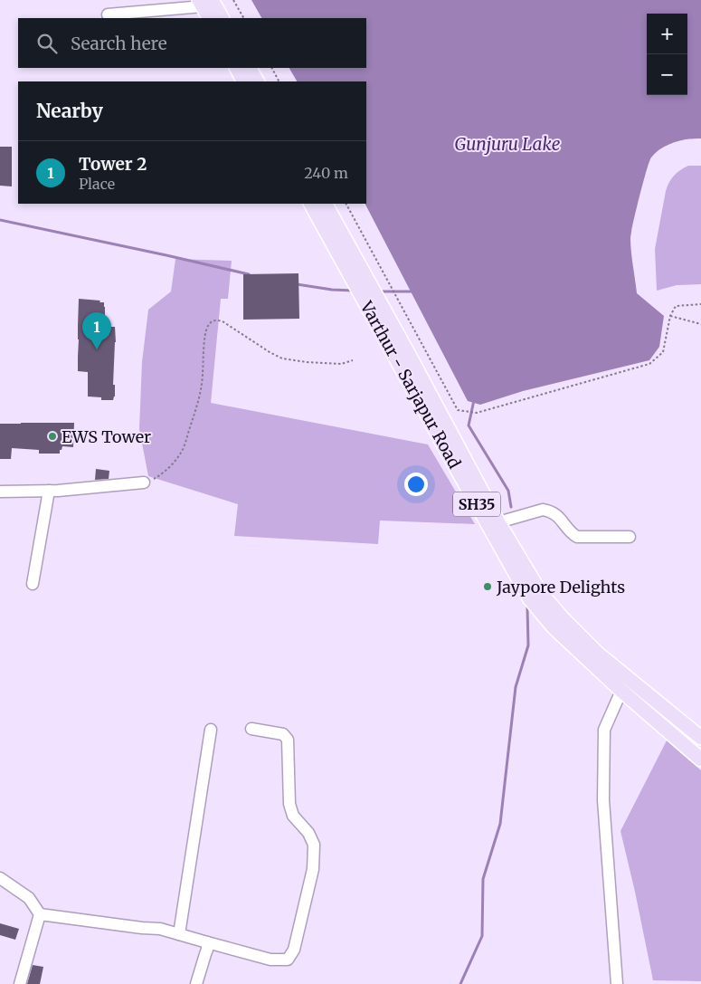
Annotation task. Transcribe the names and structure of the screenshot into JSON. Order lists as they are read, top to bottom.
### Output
{
  "streets": {
    "main road": ["Varthur - Sarjapur Road", "SH35"]
  },
  "water": ["Gunjuru Lake"],
  "places": ["EWS Tower", "Jaypore Delights"],
  "page": {
    "map_buttons": ["+", "−"],
    "search": "Search here",
    "heading": "Nearby",
    "list": [
      {
        "mark": "1",
        "name": "Tower 2",
        "note": "Place",
        "value": "240 m"
      }
    ],
    "pins": "1"
  }
}
